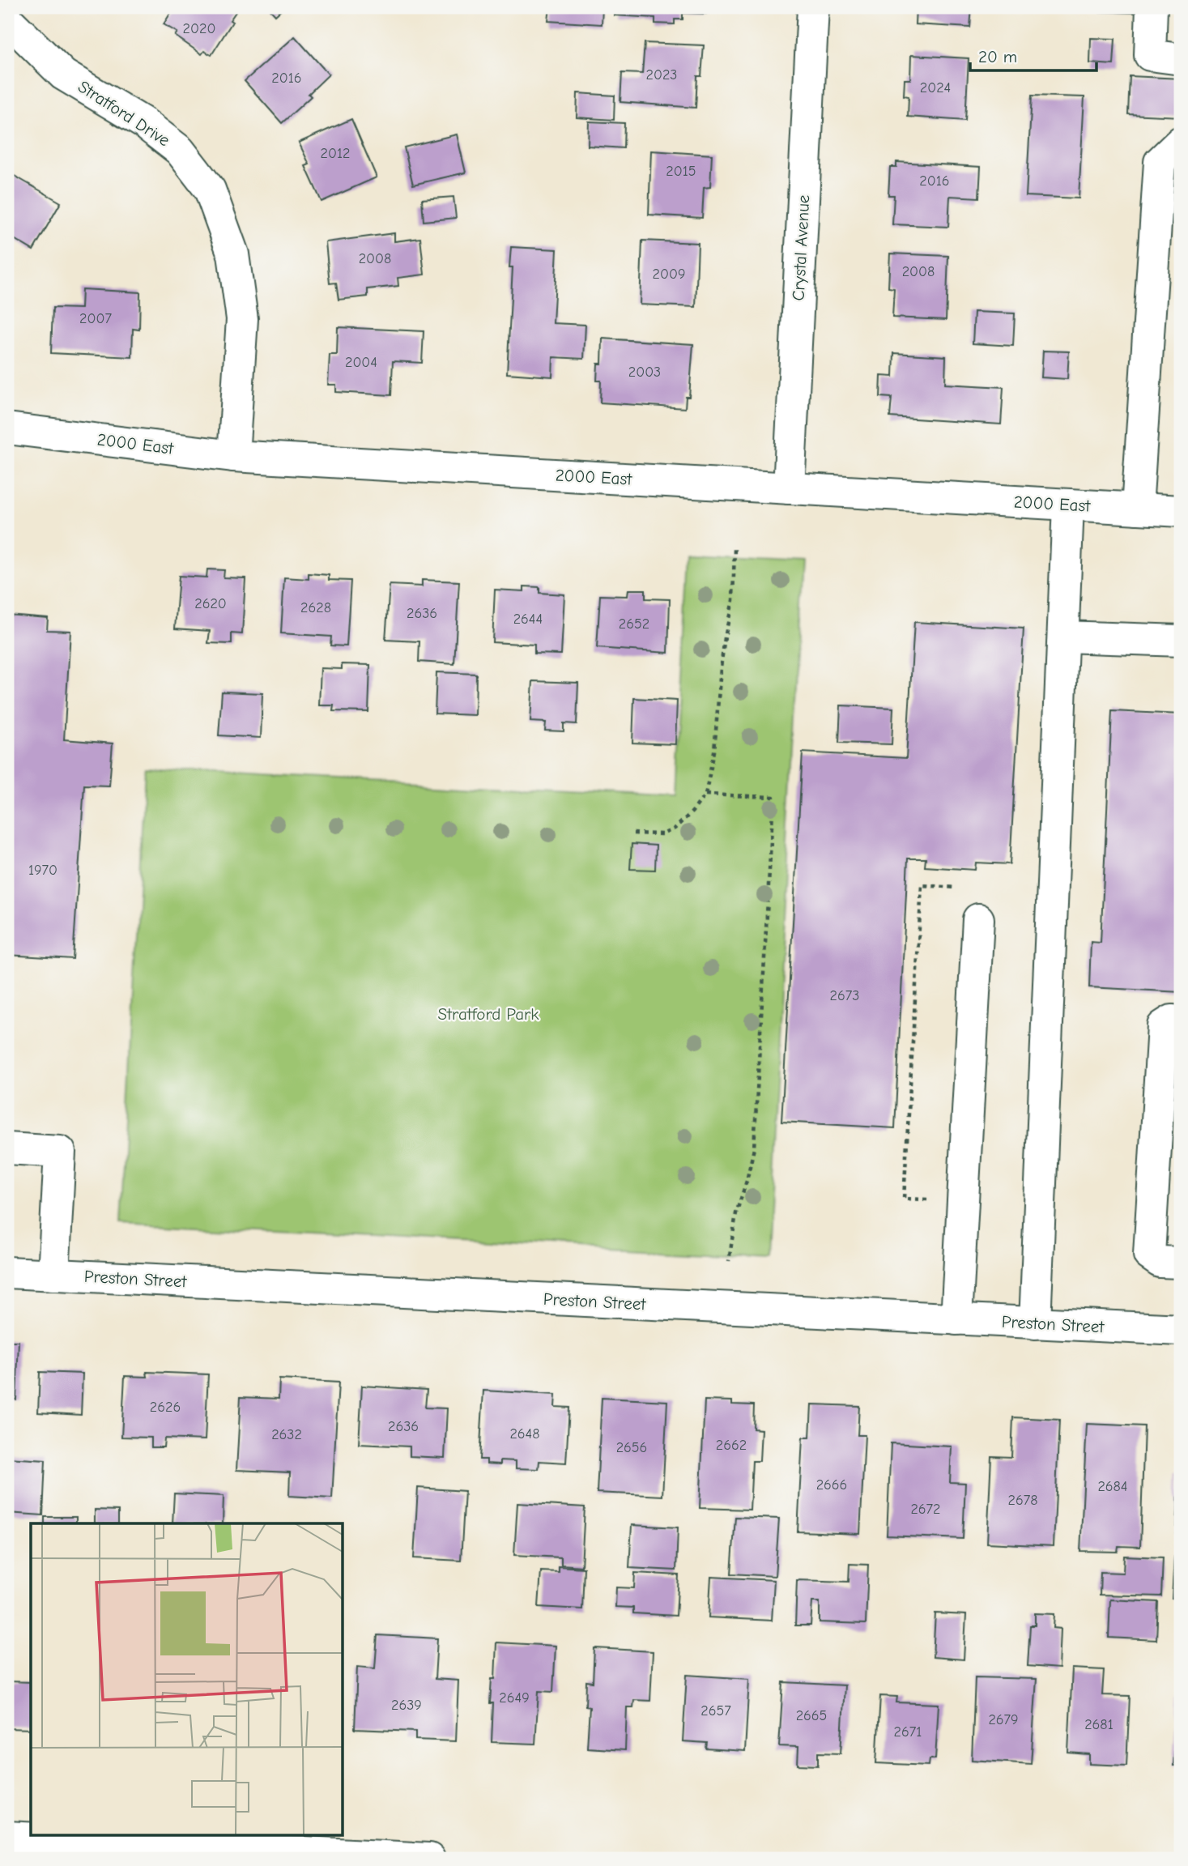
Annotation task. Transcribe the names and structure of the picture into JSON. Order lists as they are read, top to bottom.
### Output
{
  "streets": {
    "street": [
      "Stratford Drive",
      "Crystal Avenue",
      "2000 East",
      "Preston Street"
    ]
  },
  "crossings": [
    ["Stratford Drive", "2000 East"],
    ["Crystal Avenue", "2000 East"]
  ],
  "parks": ["Stratford Park"],
  "house_numbers": [
    "2020",
    "2023",
    "2016",
    "2024",
    "2012",
    "2015",
    "2016",
    "2008",
    "2008",
    "2009",
    "2007",
    "2004",
    "2003",
    "2620",
    "2628",
    "2636",
    "2644",
    "2652",
    "1970",
    "2673",
    "2626",
    "2636",
    "2648",
    "2632",
    "2662",
    "2656",
    "2666",
    "2684",
    "2678",
    "2672",
    "2649",
    "2639",
    "2657",
    "2665",
    "2679",
    "2681",
    "2671"
  ],
  "scale_bar": "20 m"
}
